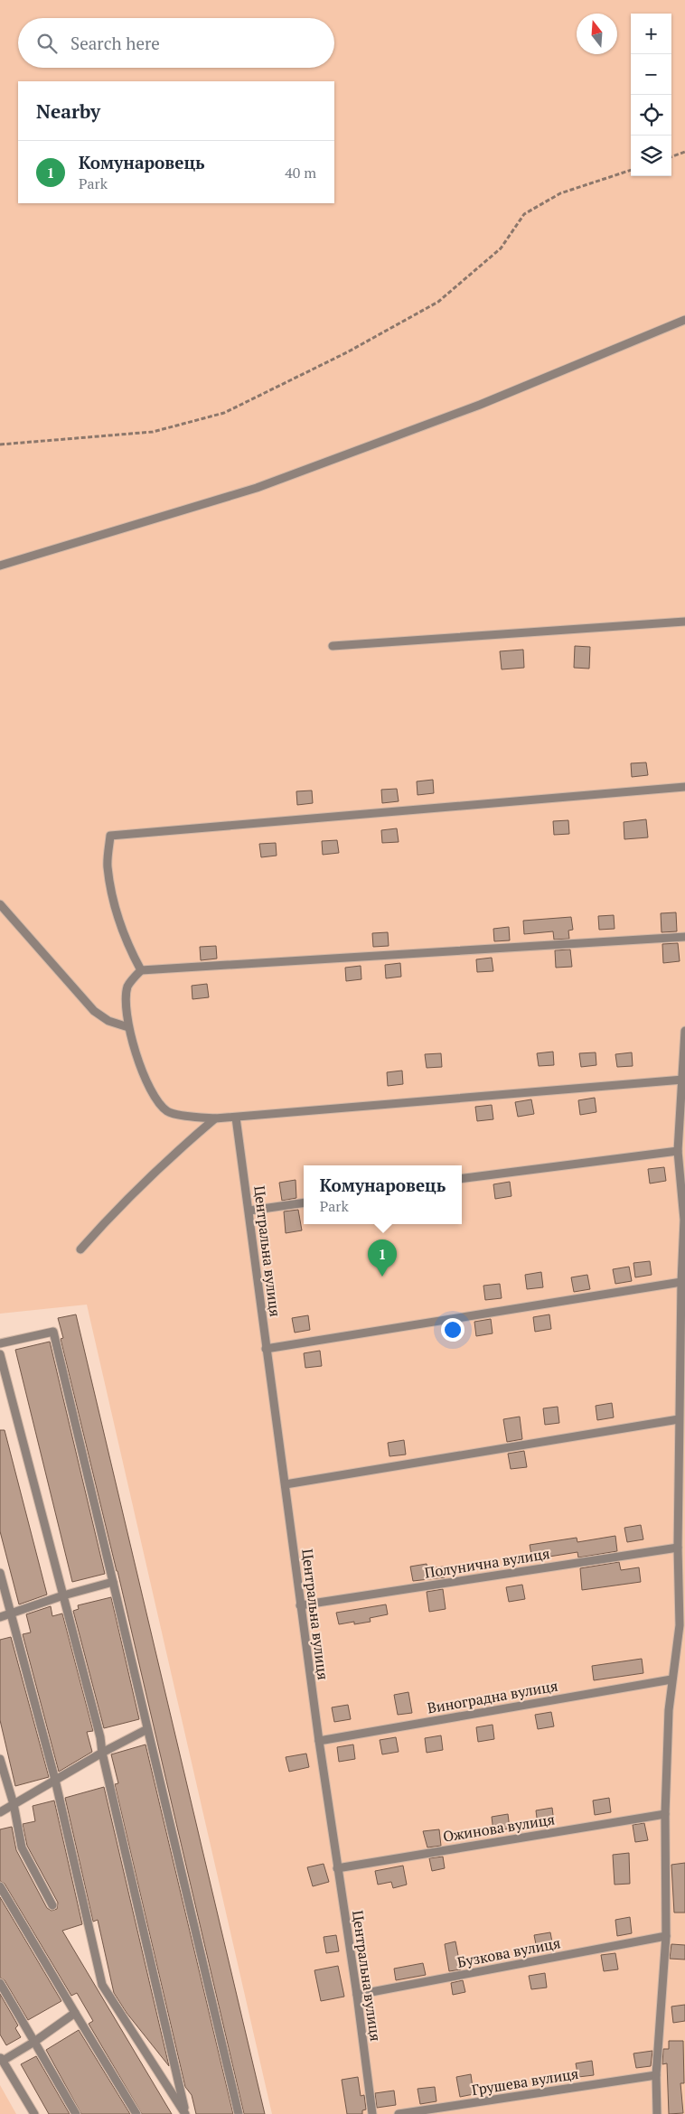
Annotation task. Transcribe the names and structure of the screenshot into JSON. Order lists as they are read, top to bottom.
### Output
{
  "streets": {
    "lane": [
      "Центральна вулиця",
      "Полунична вулиця",
      "Виноградна вулиця",
      "Ожинова вулиця",
      "Бузкова вулиця",
      "Грушева вулиця"
    ]
  },
  "crossings": [
    ["Центральна вулиця", "Полунична вулиця"],
    ["Центральна вулиця", "Виноградна вулиця"],
    ["Центральна вулиця", "Ожинова вулиця"],
    ["Центральна вулиця", "Бузкова вулиця"]
  ],
  "north": "top",
  "page": {
    "map_buttons": ["+", "−"],
    "search": "Search here",
    "heading": "Nearby",
    "list": [
      {
        "mark": "1",
        "name": "Комунаровець",
        "note": "Park",
        "value": "40 m"
      }
    ],
    "popup": ["Комунаровець", "Park"],
    "pins": "1"
  }
}
